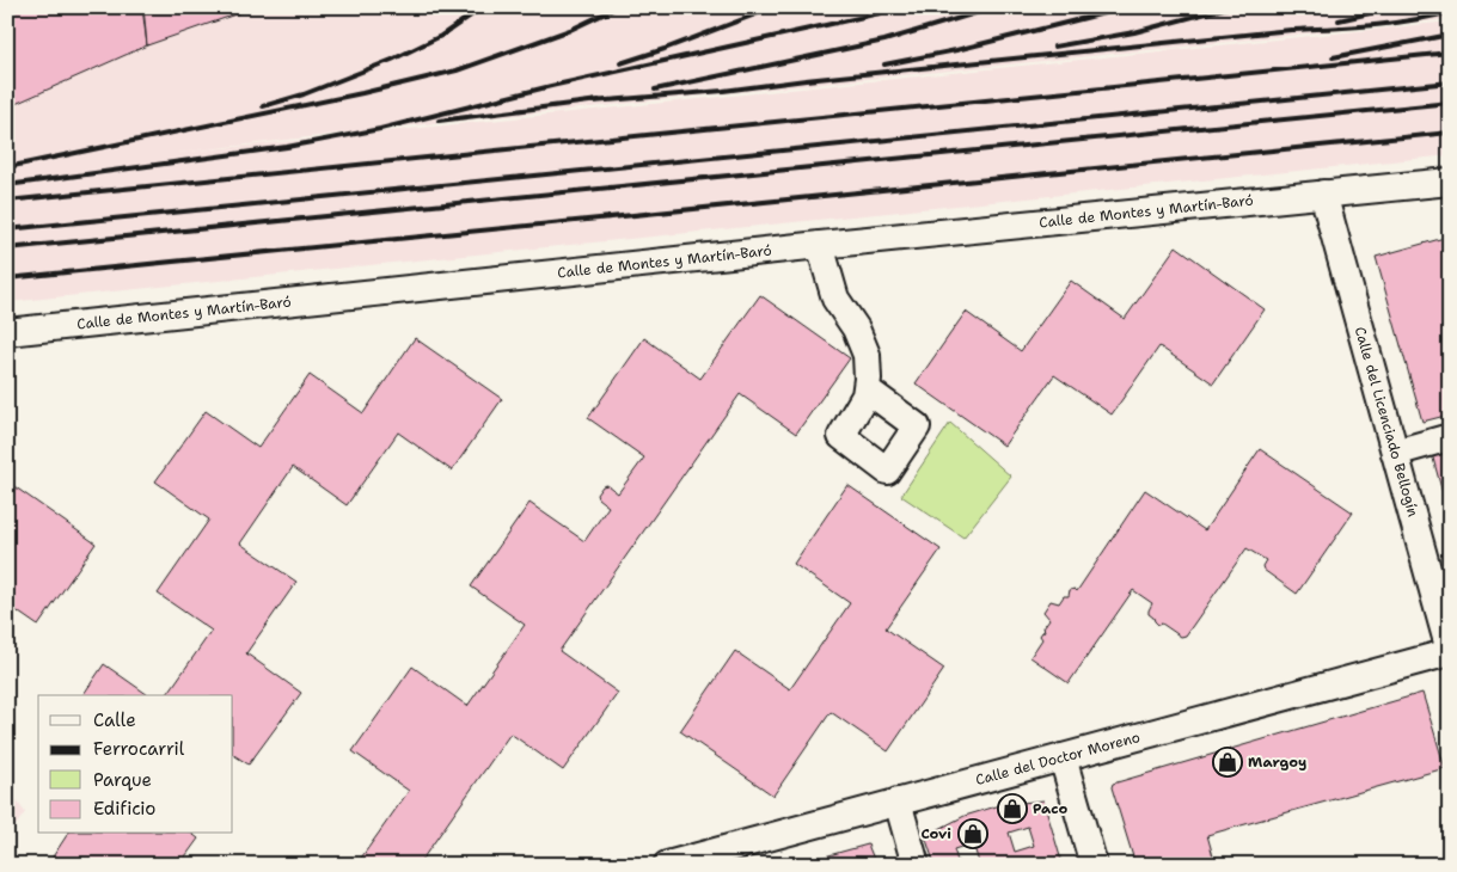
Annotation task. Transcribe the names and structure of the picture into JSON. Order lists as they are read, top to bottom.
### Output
{
  "streets": {
    "street": ["Calle de Montes y Martín-Baró", "Calle del Licenciado Bellogín", "Calle del Doctor Moreno"]
  },
  "crossings": [
    ["Calle de Montes y Martín-Baró", "Calle del Licenciado Bellogín"],
    ["Calle del Licenciado Bellogín", "Calle del Doctor Moreno"]
  ],
  "places": {
    "shop": ["Margoy", "Paco", "Covi"]
  },
  "legend": [
    "Calle",
    "Ferrocarril",
    "Parque",
    "Edificio"
  ]
}
